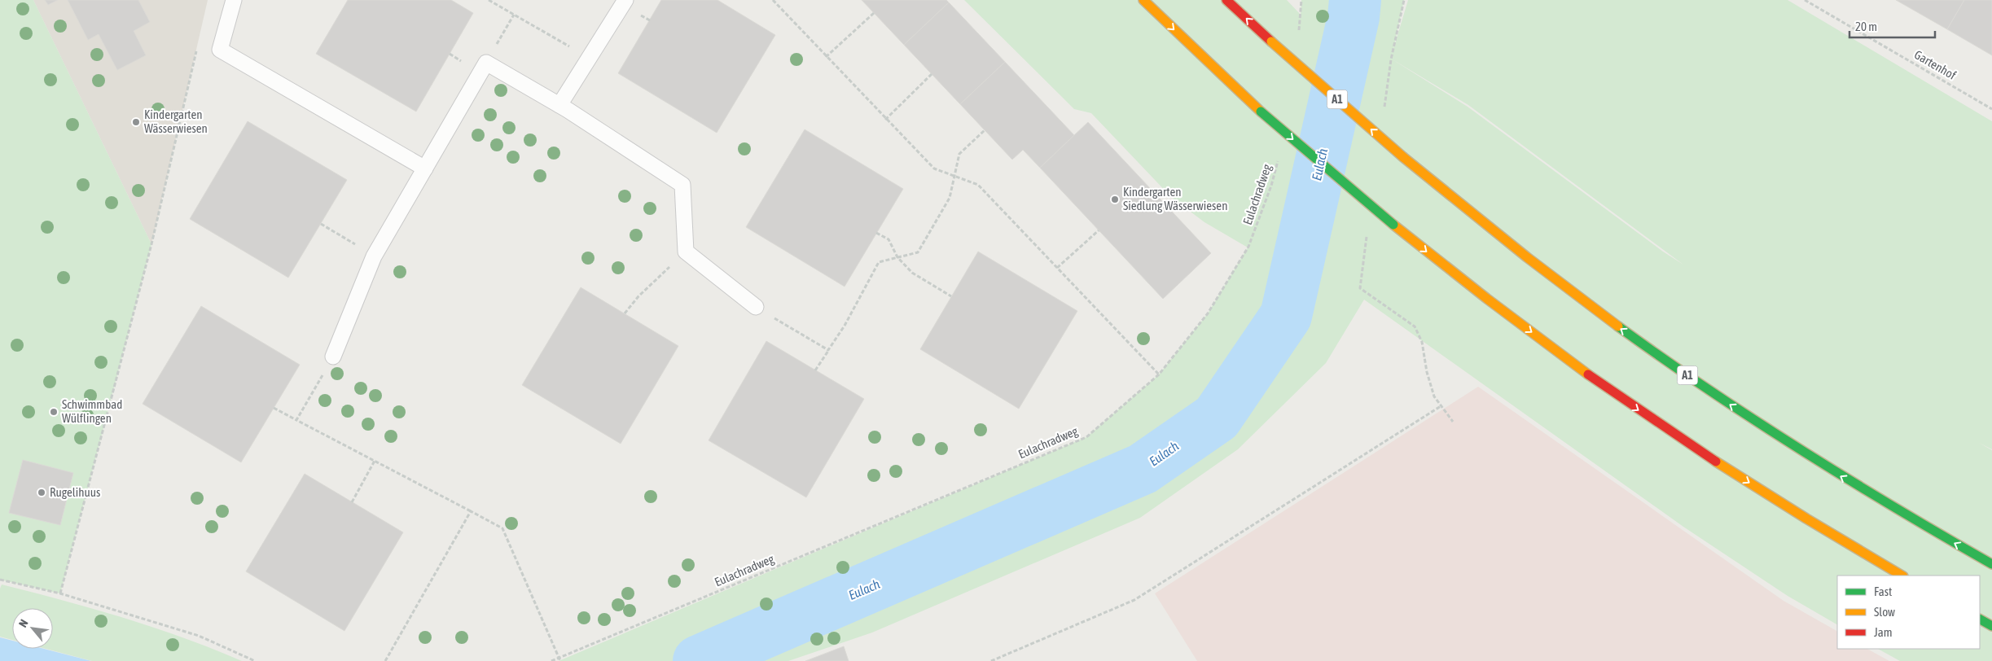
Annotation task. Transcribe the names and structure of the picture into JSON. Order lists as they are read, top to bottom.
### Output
{
  "streets": {
    "highway": ["A1"],
    "path": ["Gartenhof", "Eulachradweg"]
  },
  "water": ["Eulach"],
  "places": [
    "Kindergarten Wässerwiesen",
    "Kindergarten Siedlung Wässerwiesen",
    "Schwimmbad Wülflingen",
    "Rugelihuus"
  ],
  "legend": ["Fast", "Slow", "Jam"],
  "scale_bar": "20 m",
  "north": "top left"
}
